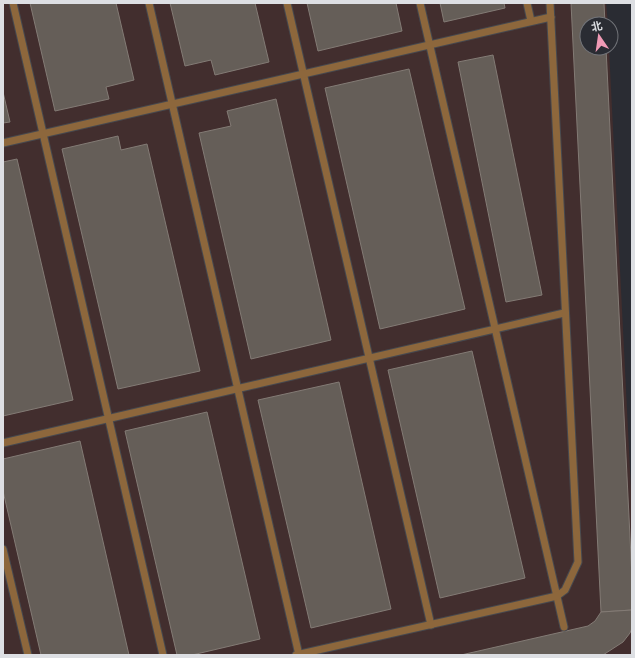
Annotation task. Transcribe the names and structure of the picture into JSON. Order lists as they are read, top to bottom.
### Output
{
  "north": "top"
}
